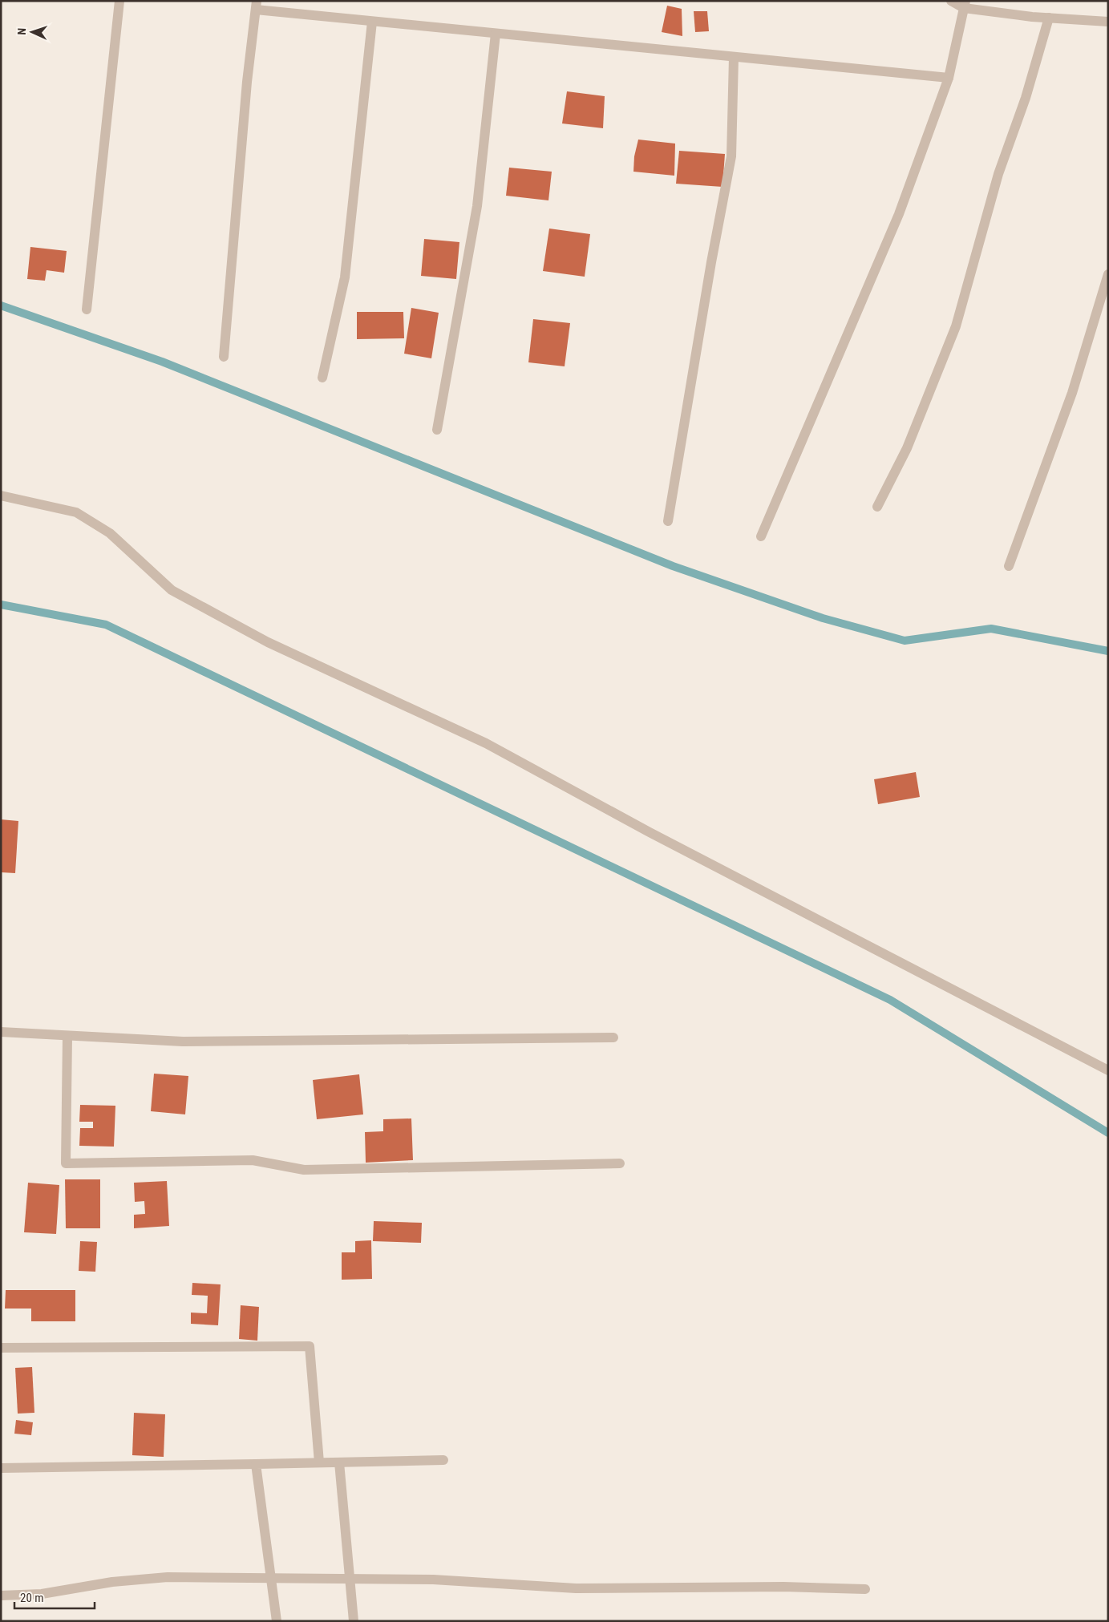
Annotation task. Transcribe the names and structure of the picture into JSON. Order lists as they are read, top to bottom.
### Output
{
  "scale_bar": "20 m",
  "north": "left"
}
